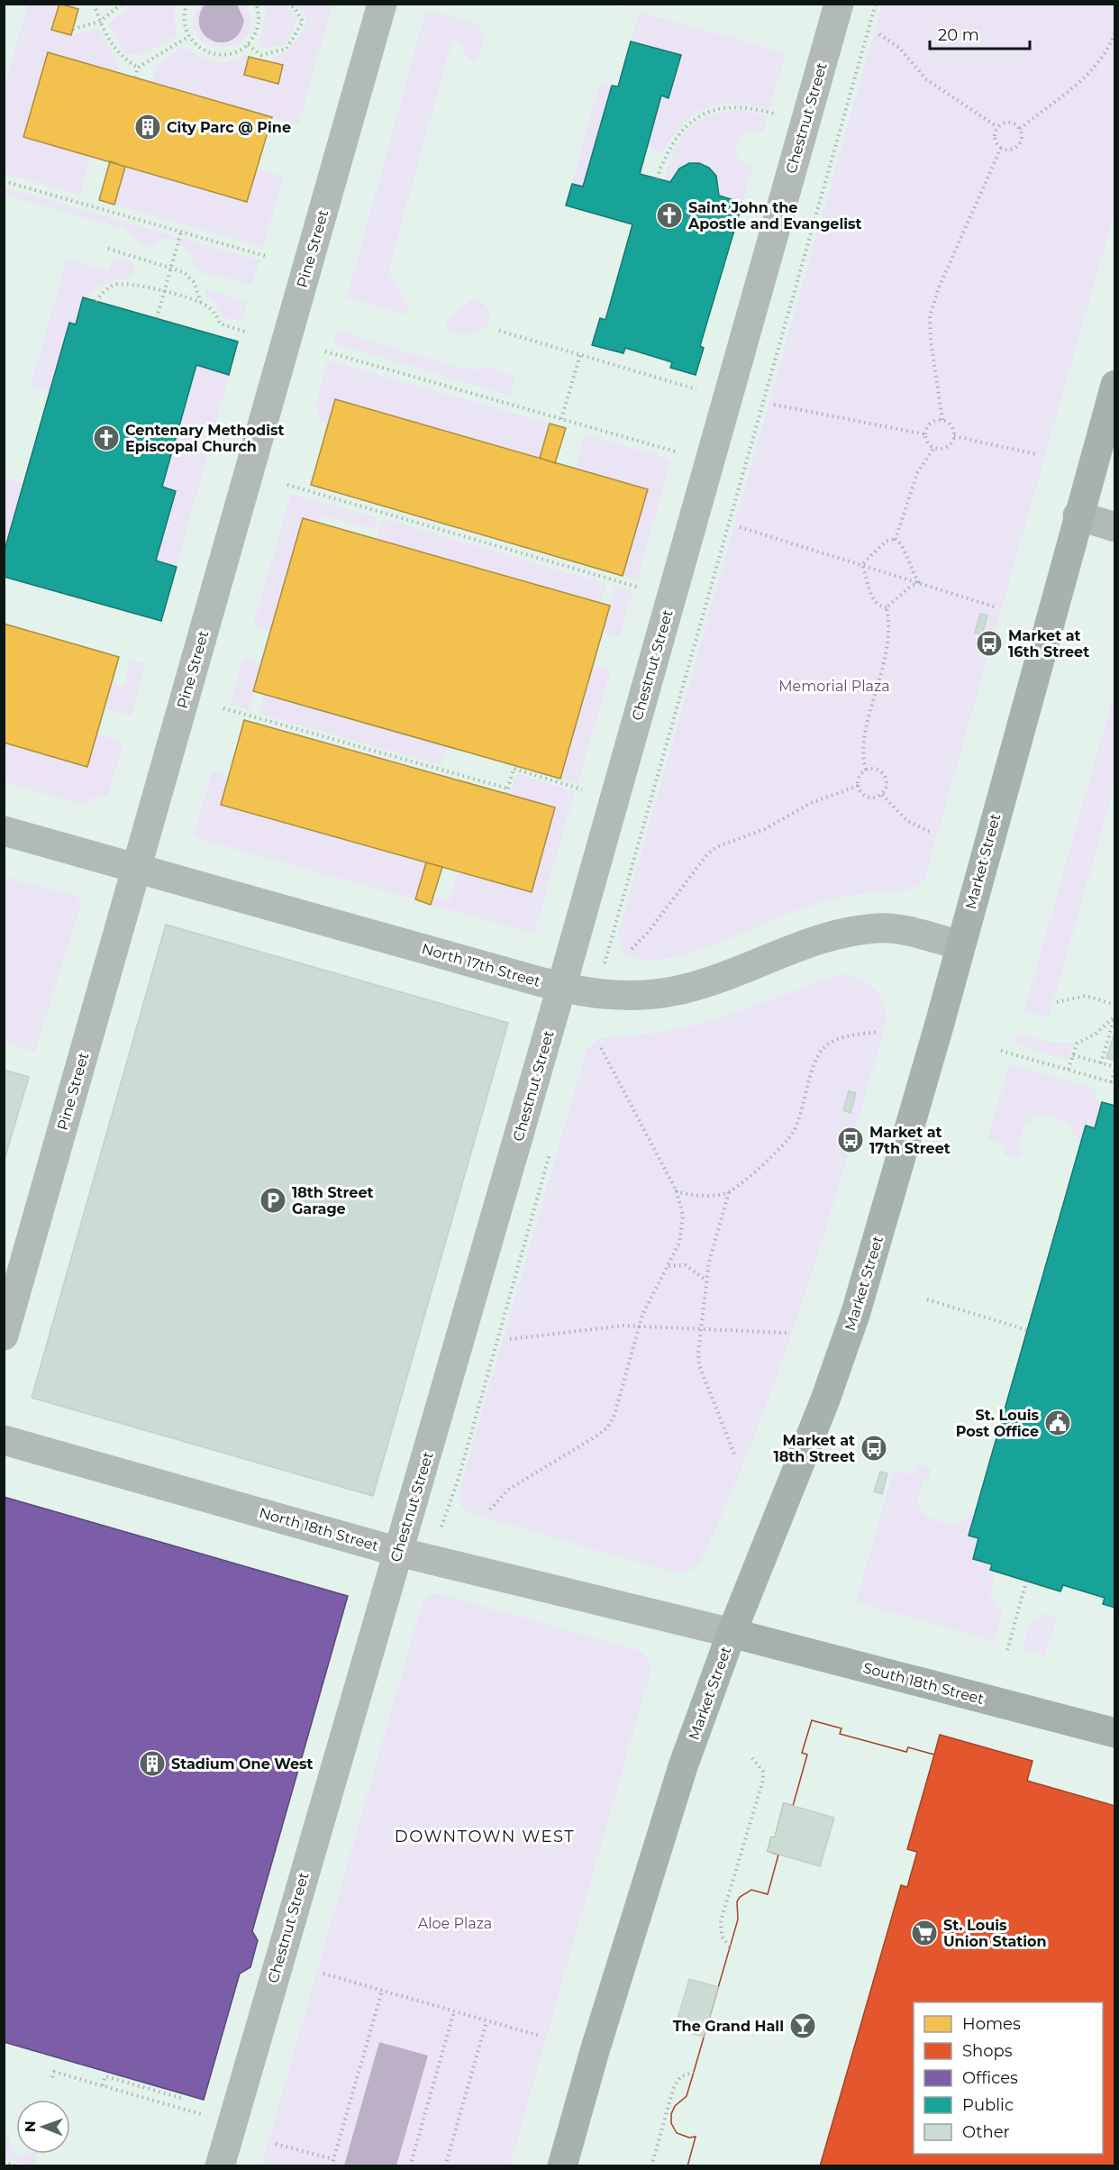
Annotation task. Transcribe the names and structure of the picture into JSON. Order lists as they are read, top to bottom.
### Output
{
  "streets": {
    "main road": ["Market Street", "South 18th Street"],
    "street": [
      "Chestnut Street",
      "Pine Street",
      "North 17th Street",
      "North 18th Street"
    ]
  },
  "crossings": [
    ["Chestnut Street", "North 17th Street"],
    ["Chestnut Street", "North 18th Street"],
    ["Pine Street", "North 17th Street"],
    ["Market Street", "North 17th Street"],
    ["Market Street", "North 18th Street"],
    ["Market Street", "South 18th Street"],
    ["North 18th Street", "South 18th Street"]
  ],
  "districts": ["DOWNTOWN WEST"],
  "parks": ["Memorial Plaza", "Aloe Plaza"],
  "places": {
    "building": ["City Parc @ Pine", "Stadium One West"],
    "church": ["Saint John the Apostle and Evangelist", "Centenary Methodist Episcopal Church"],
    "bus stop": ["Market at 16th Street", "Market at 17th Street", "Market at 18th Street"],
    "parking": ["18th Street Garage"],
    "public building": ["St. Louis Post Office"],
    "supermarket": ["St. Louis Union Station"],
    "bar": ["The Grand Hall"]
  },
  "legend": [
    "Homes",
    "Shops",
    "Offices",
    "Public",
    "Other"
  ],
  "scale_bar": "20 m",
  "north": "left"
}
